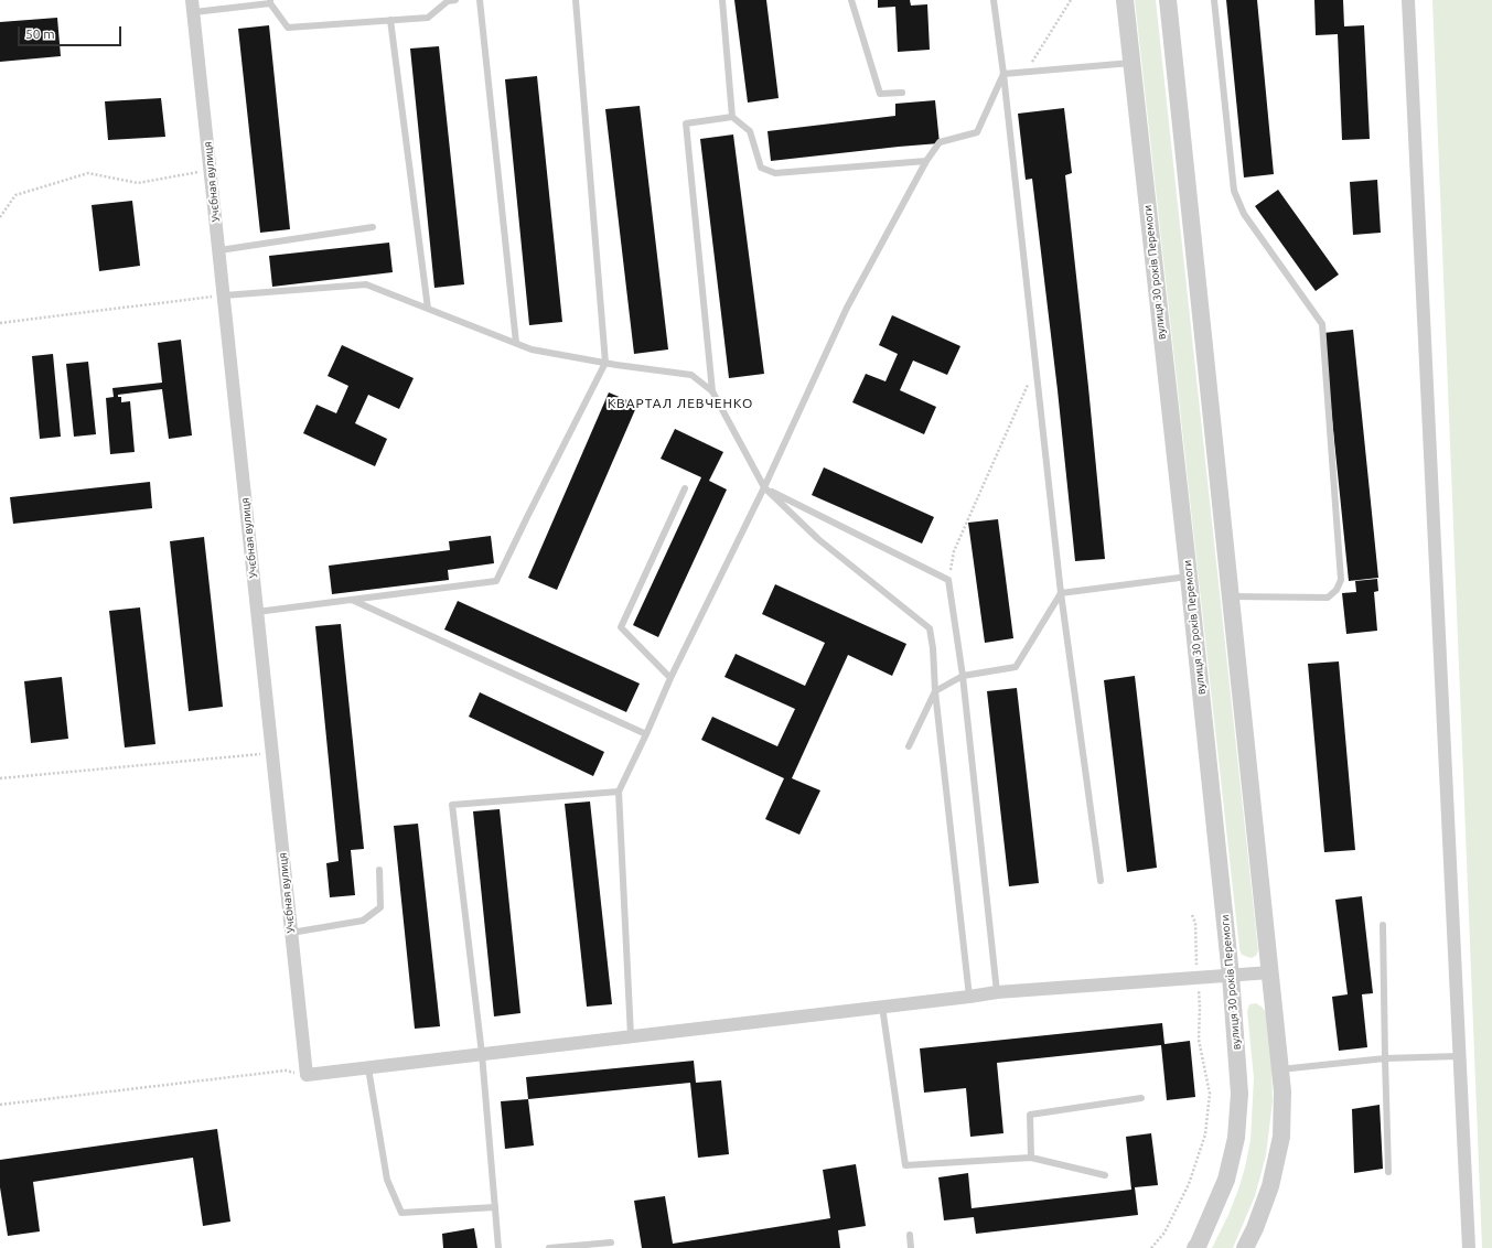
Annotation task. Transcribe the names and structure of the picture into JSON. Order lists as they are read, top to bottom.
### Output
{
  "streets": {
    "street": ["Учєбная вулиця", "вулиця 30 років Перемоги"]
  },
  "districts": ["КВАРТАЛ ЛЕВЧЕНКО"],
  "scale_bar": "50 m"
}
